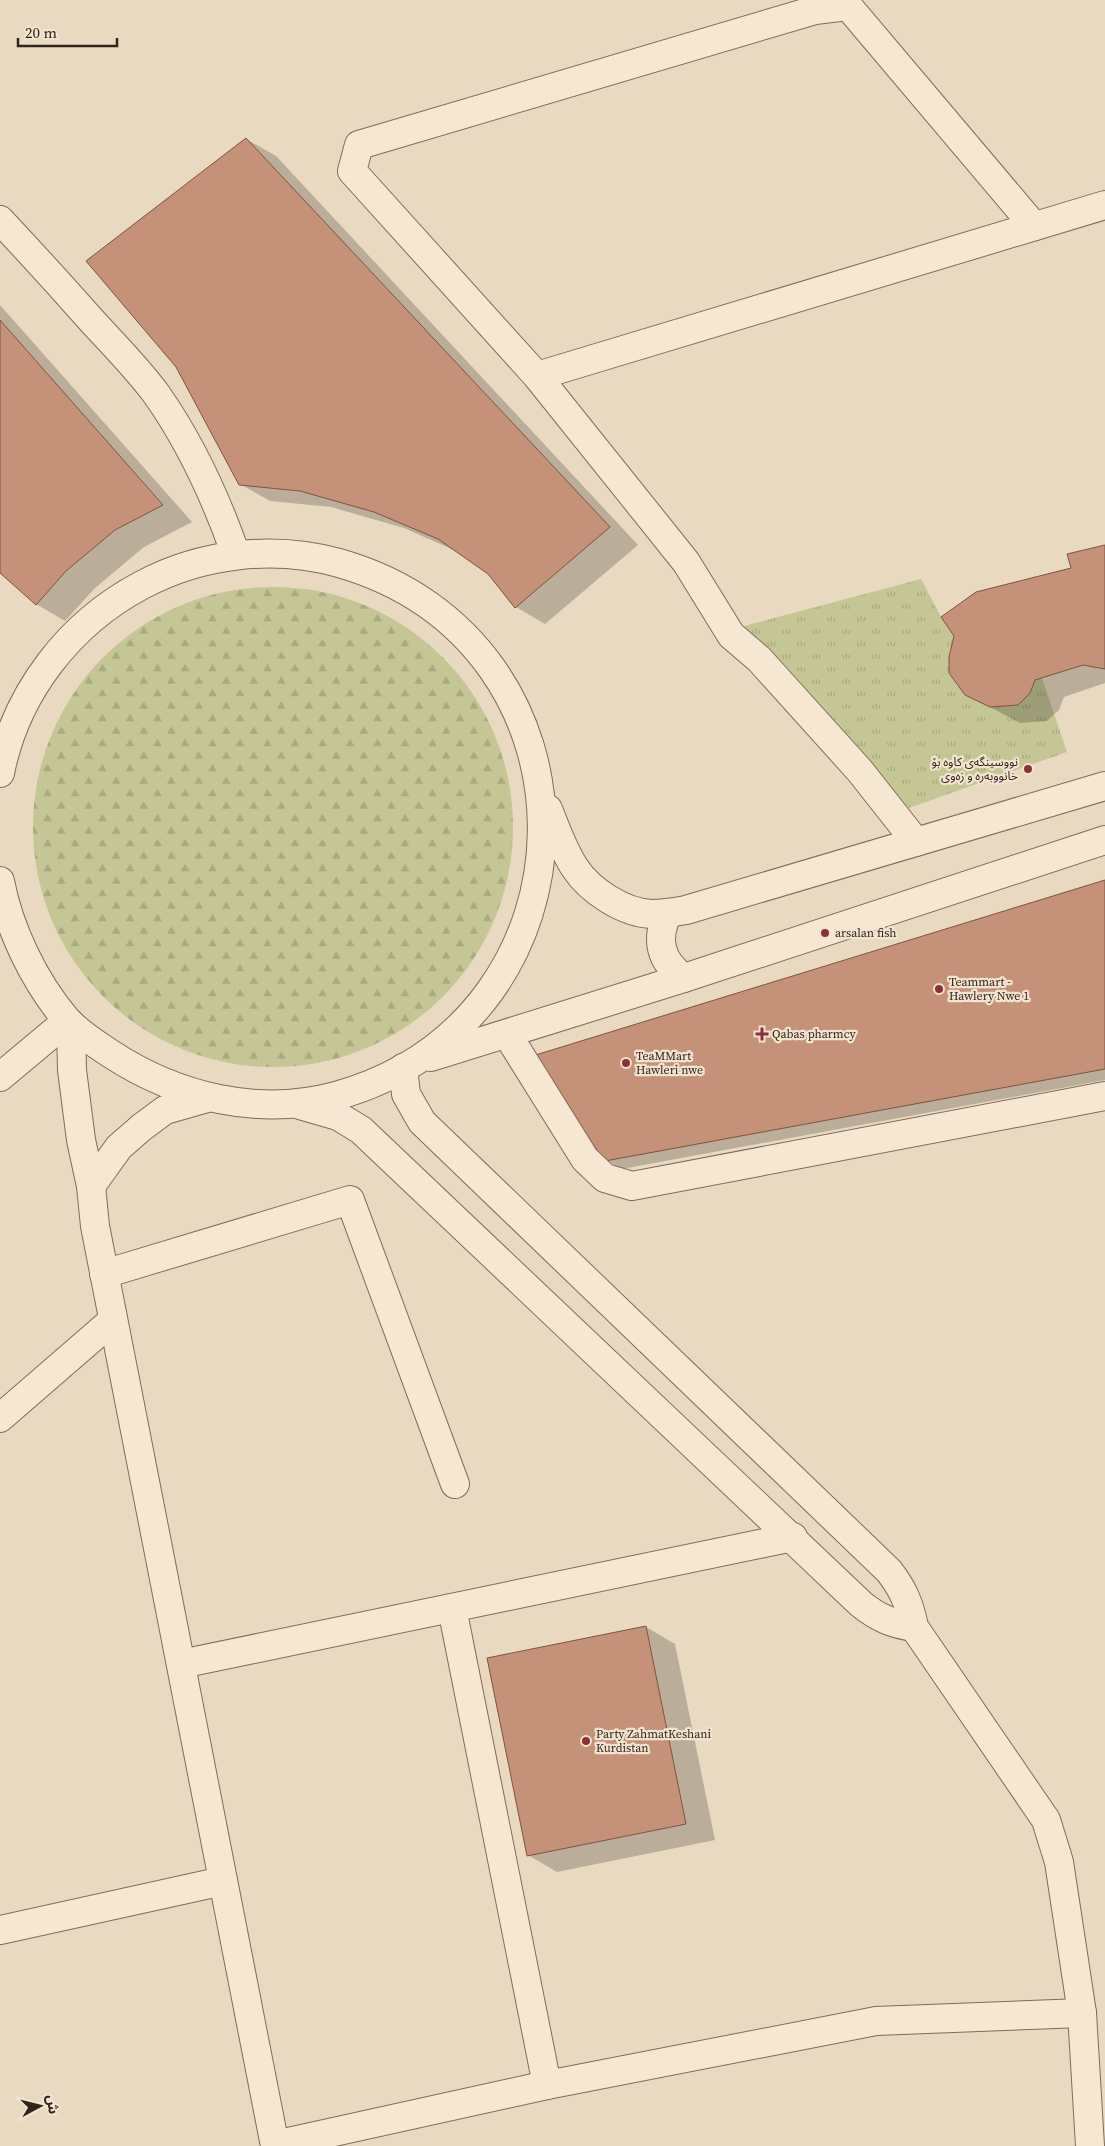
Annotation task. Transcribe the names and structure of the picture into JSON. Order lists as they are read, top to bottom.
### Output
{
  "places": {
    "other": [
      "نووسینگەی کاوە بۆ خانووبەرە و زەوی",
      "arsalan fish",
      "Teammart - Hawlery Nwe 1",
      "TeaMMart Hawleri nwe",
      "Party ZahmatKeshani Kurdistan"
    ],
    "health": ["Qabas pharmcy"]
  },
  "scale_bar": "20 m",
  "north": "right"
}
